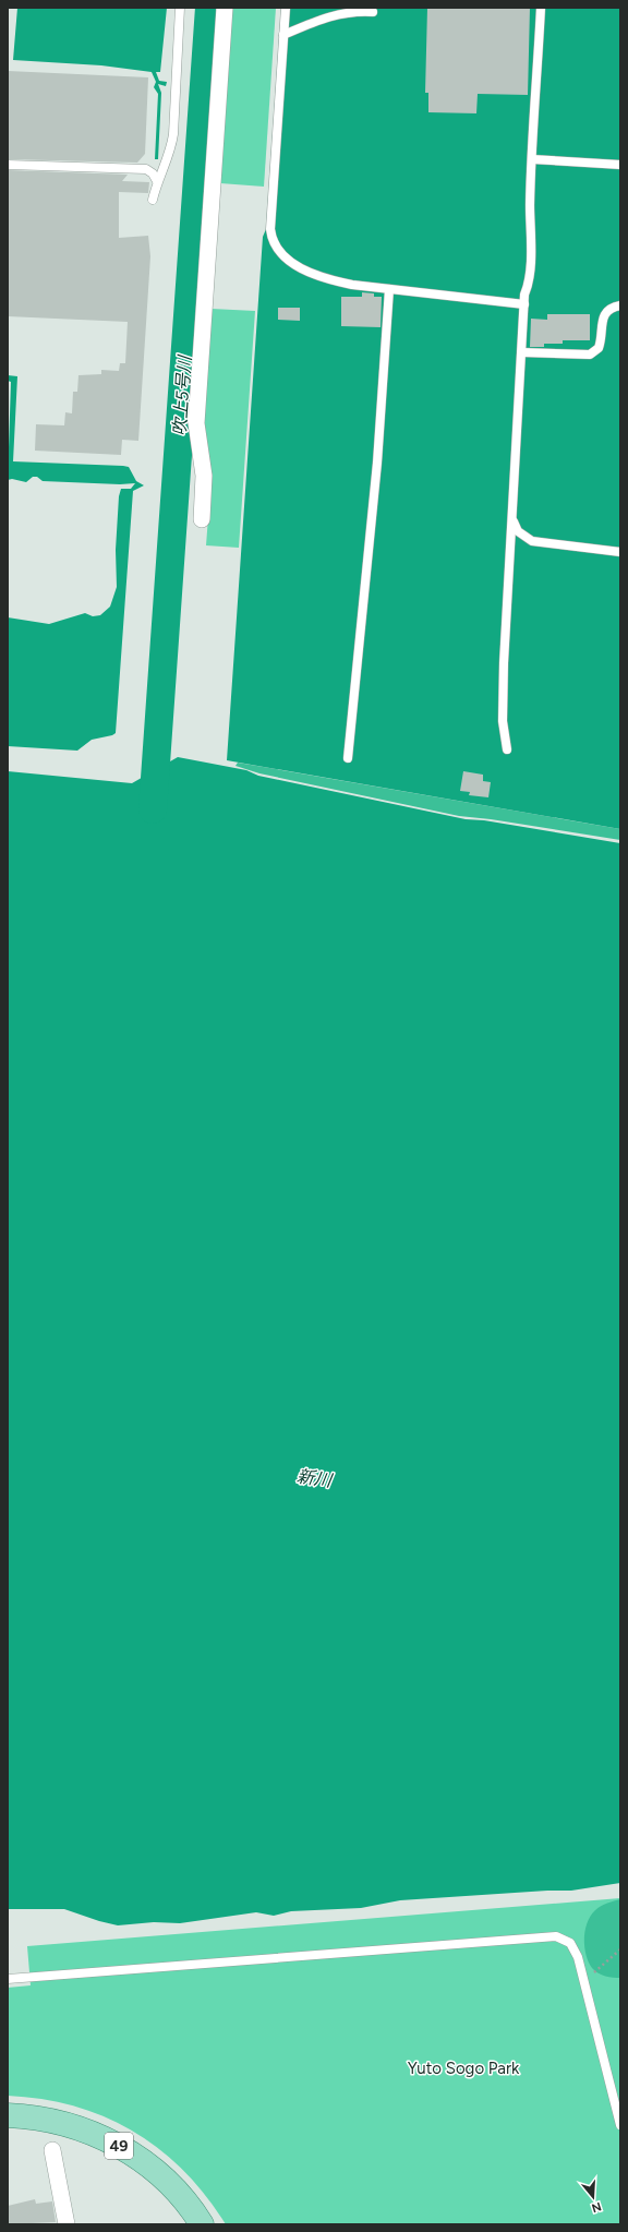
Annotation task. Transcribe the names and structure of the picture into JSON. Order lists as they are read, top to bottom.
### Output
{
  "streets": {
    "main road": ["49"]
  },
  "water": ["吹上5号川", "新川"],
  "parks": ["Yuto Sogo Park"],
  "north": "bottom"
}
